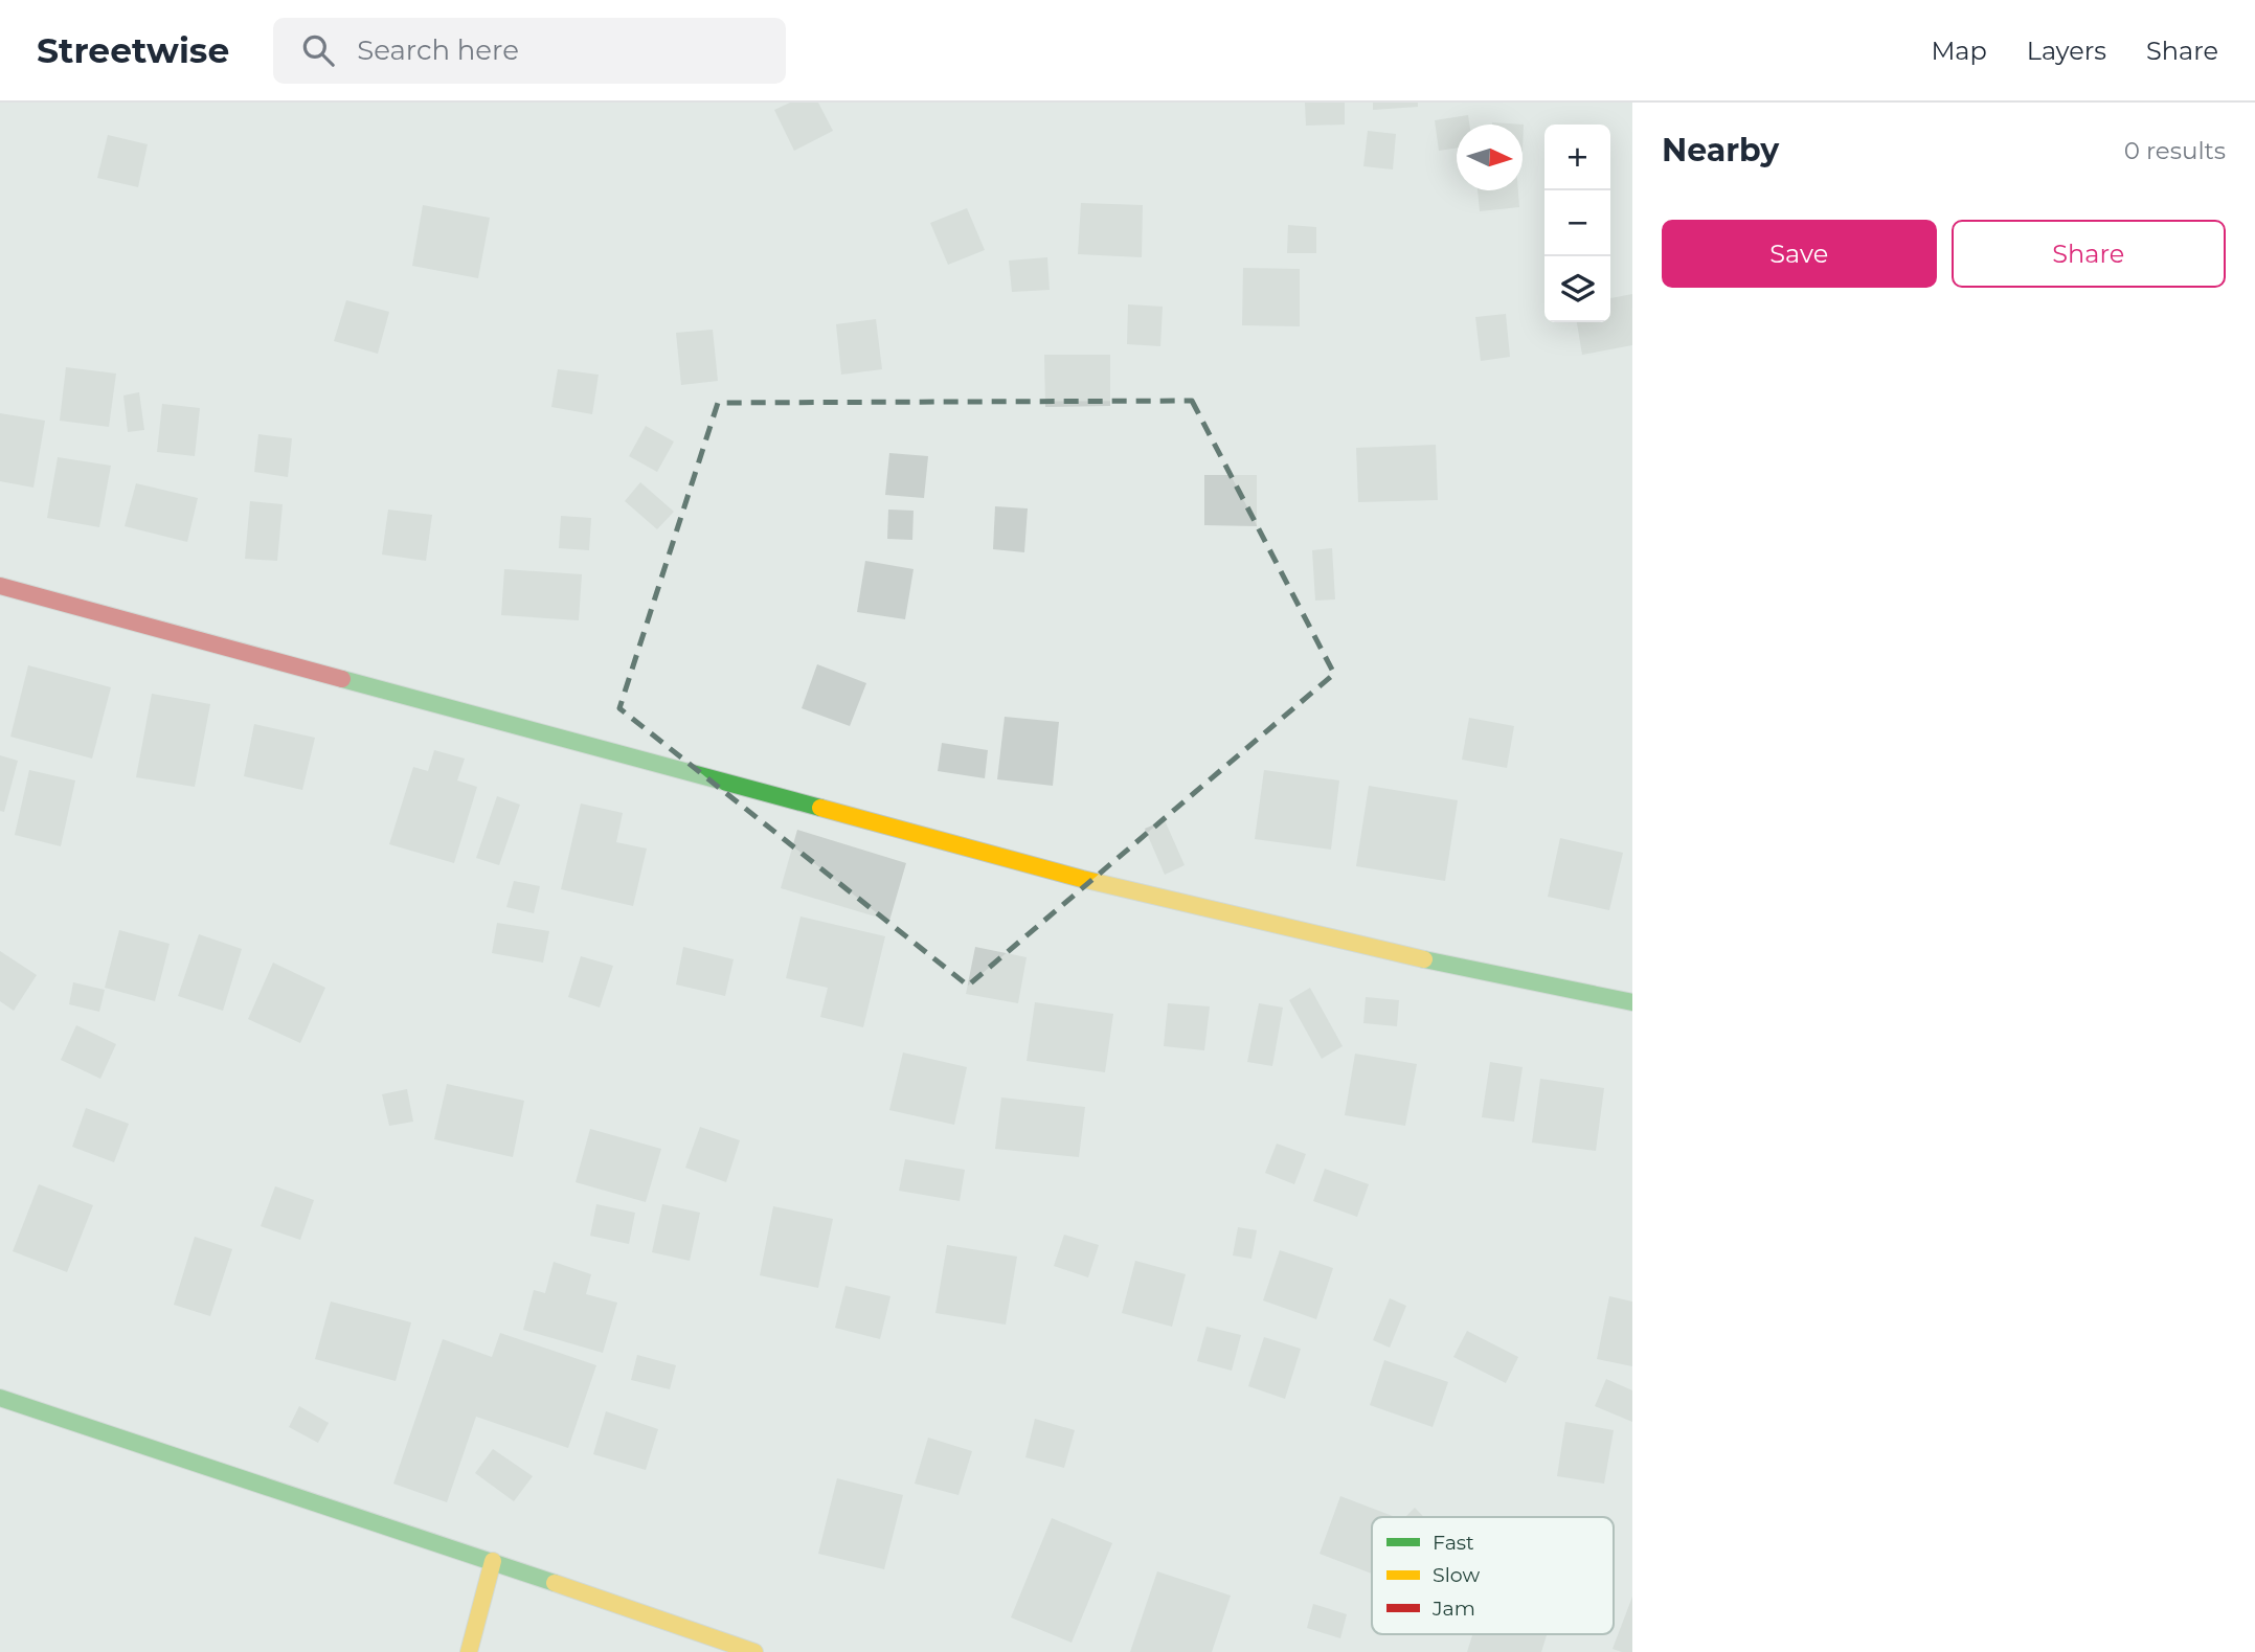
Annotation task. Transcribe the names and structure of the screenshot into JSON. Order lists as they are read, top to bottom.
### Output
{
  "legend": ["Fast", "Slow", "Jam"],
  "north": "right",
  "page": {
    "header": "Streetwise",
    "search": "Search here",
    "nav": ["Map", "Layers", "Share"],
    "heading": ["Nearby", "0 results"],
    "map_buttons": ["+", "−"],
    "buttons": ["Save", "Share"]
  }
}
